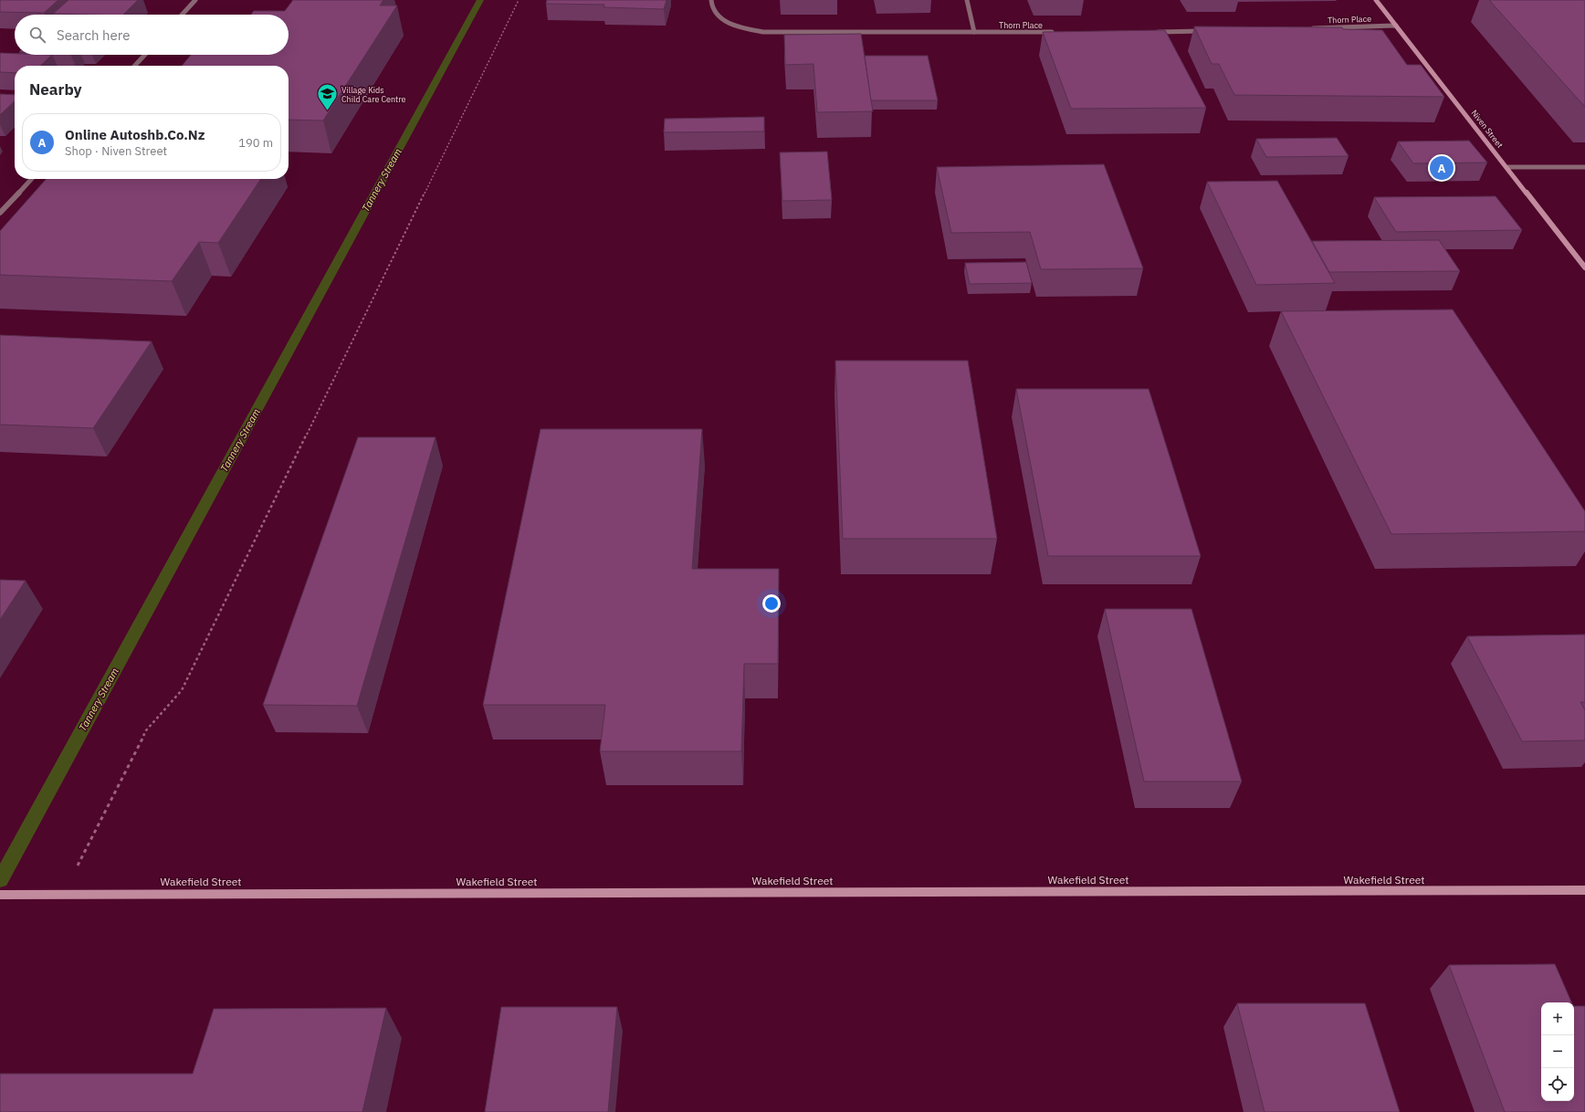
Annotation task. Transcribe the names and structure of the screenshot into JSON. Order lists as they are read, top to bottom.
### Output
{
  "streets": {
    "street": ["Thorn Place", "Niven Street", "Wakefield Street"]
  },
  "crossings": [
    ["Thorn Place", "Niven Street"]
  ],
  "water": ["Tannery Stream"],
  "places": {
    "school or university": ["Village Kids Child Care Centre"]
  },
  "page": {
    "search": "Search here",
    "heading": "Nearby",
    "list": [
      {
        "mark": "A",
        "name": "Online Autoshb.Co.Nz",
        "note": "Shop · Niven Street",
        "value": "190 m"
      }
    ],
    "pins": "A",
    "map_buttons": ["+", "−"]
  }
}
